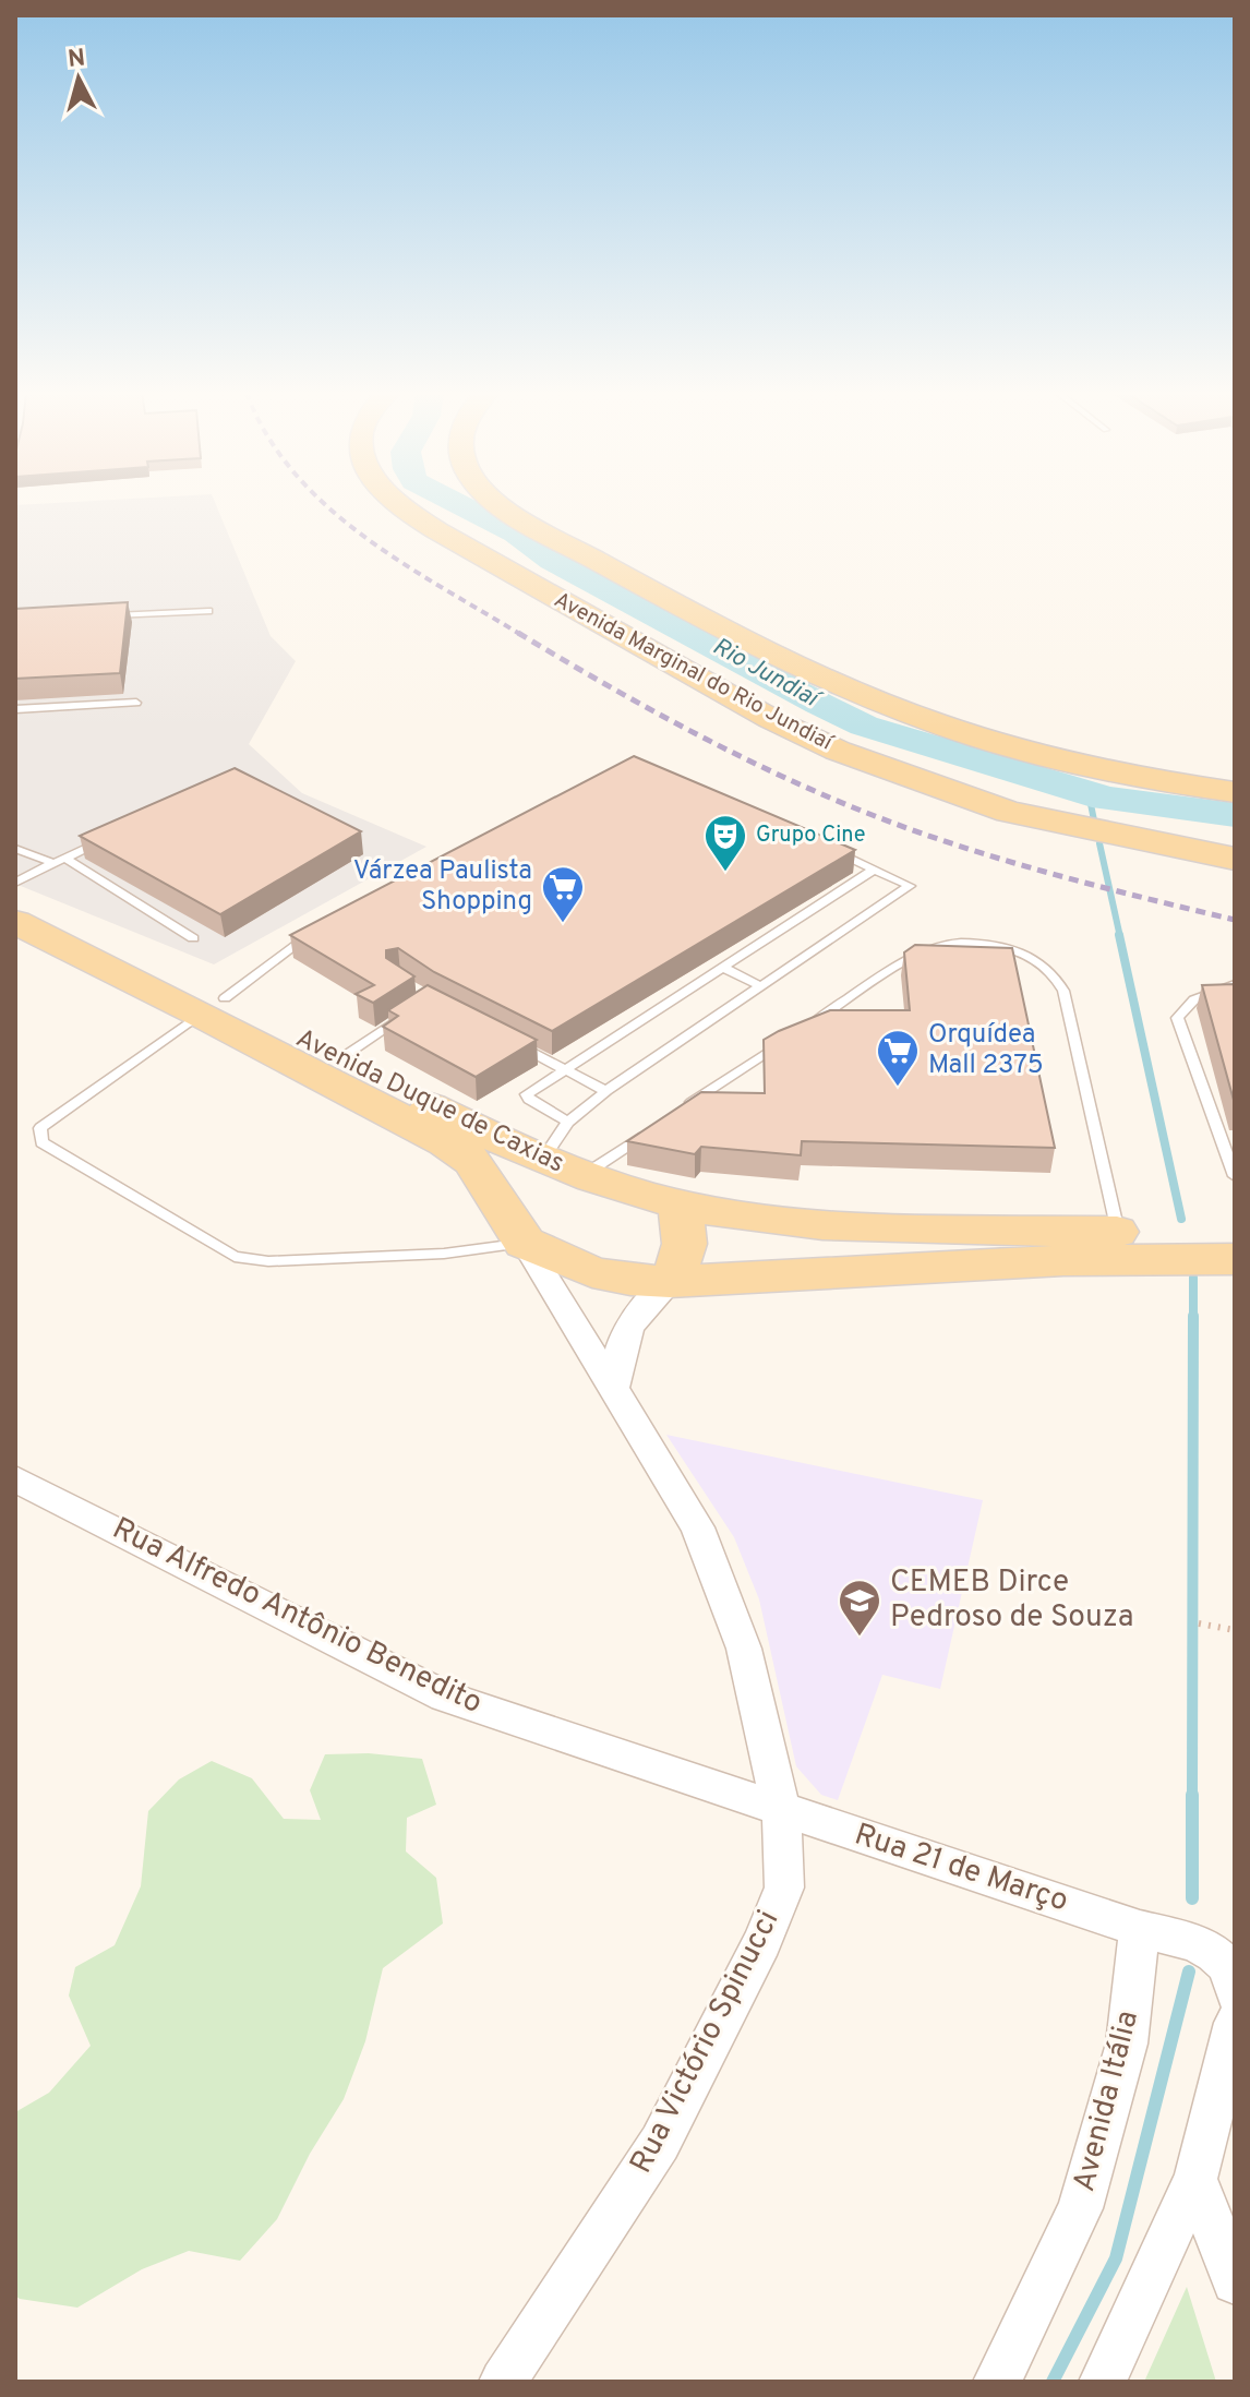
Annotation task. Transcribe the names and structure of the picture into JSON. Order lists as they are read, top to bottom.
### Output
{
  "streets": {
    "main road": ["Avenida Marginal do Rio Jundiaí", "Avenida Duque de Caxias"],
    "street": [
      "Rua Alfredo Antônio Benedito",
      "Rua 21 de Março",
      "Rua Victório Spinucci",
      "Avenida Itália"
    ]
  },
  "crossings": [
    ["Avenida Duque de Caxias", "Rua Victório Spinucci"],
    ["Rua Alfredo Antônio Benedito", "Rua 21 de Março"],
    ["Rua Alfredo Antônio Benedito", "Rua Victório Spinucci"],
    ["Rua 21 de Março", "Rua Victório Spinucci"],
    ["Rua 21 de Março", "Avenida Itália"]
  ],
  "water": ["Rio Jundiaí"],
  "places": {
    "theatre": ["Grupo Cine"],
    "supermarket": ["Várzea Paulista Shopping", "Orquídea Mall 2375"],
    "school or university": ["CEMEB Dirce Pedroso de Souza"]
  },
  "north": "top"
}
